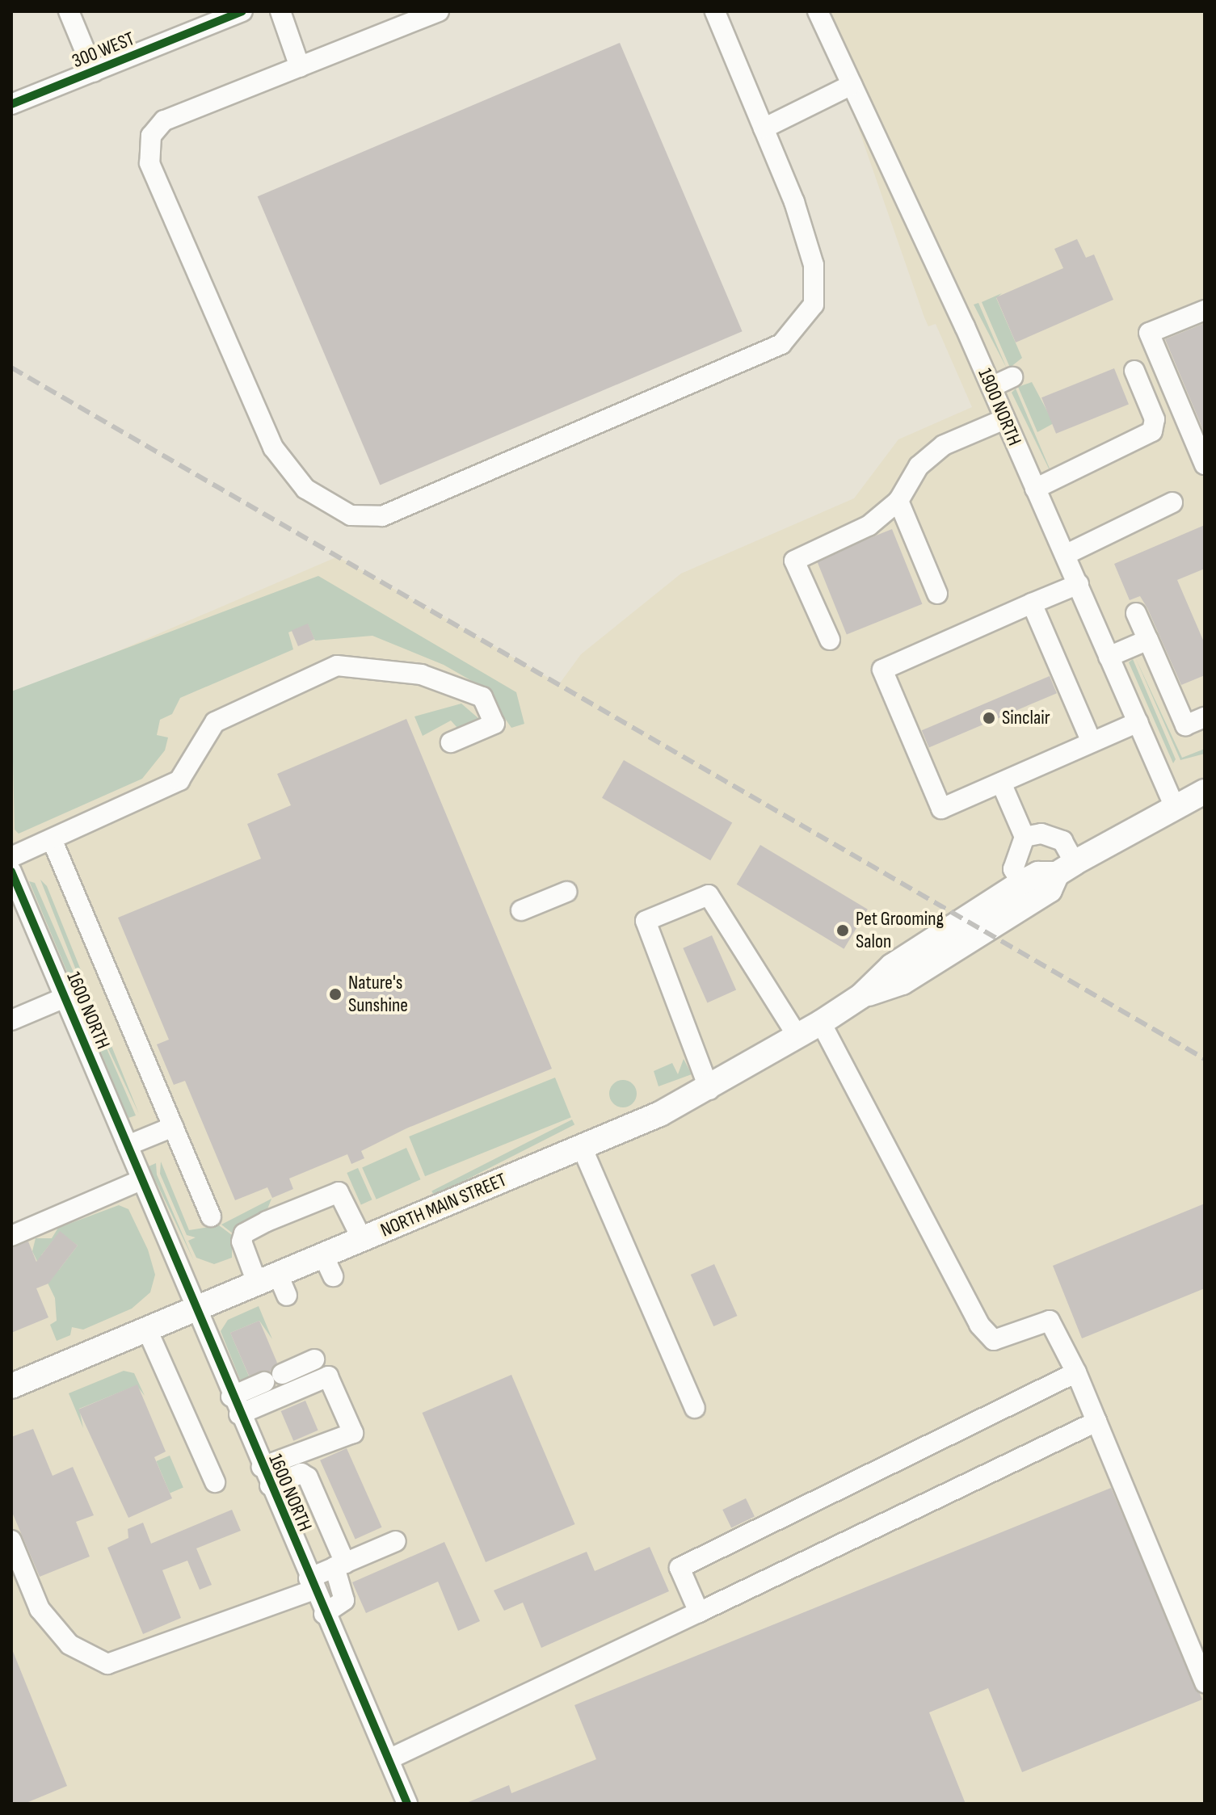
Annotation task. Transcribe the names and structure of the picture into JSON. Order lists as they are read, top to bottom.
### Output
{
  "streets": {
    "main road": ["NORTH MAIN STREET"],
    "street": ["300 WEST", "1900 NORTH", "1600 NORTH"]
  },
  "crossings": [
    ["1900 NORTH", "NORTH MAIN STREET"],
    ["1600 NORTH", "NORTH MAIN STREET"]
  ],
  "places": ["Sinclair", "Pet Grooming Salon", "Nature's Sunshine"]
}
